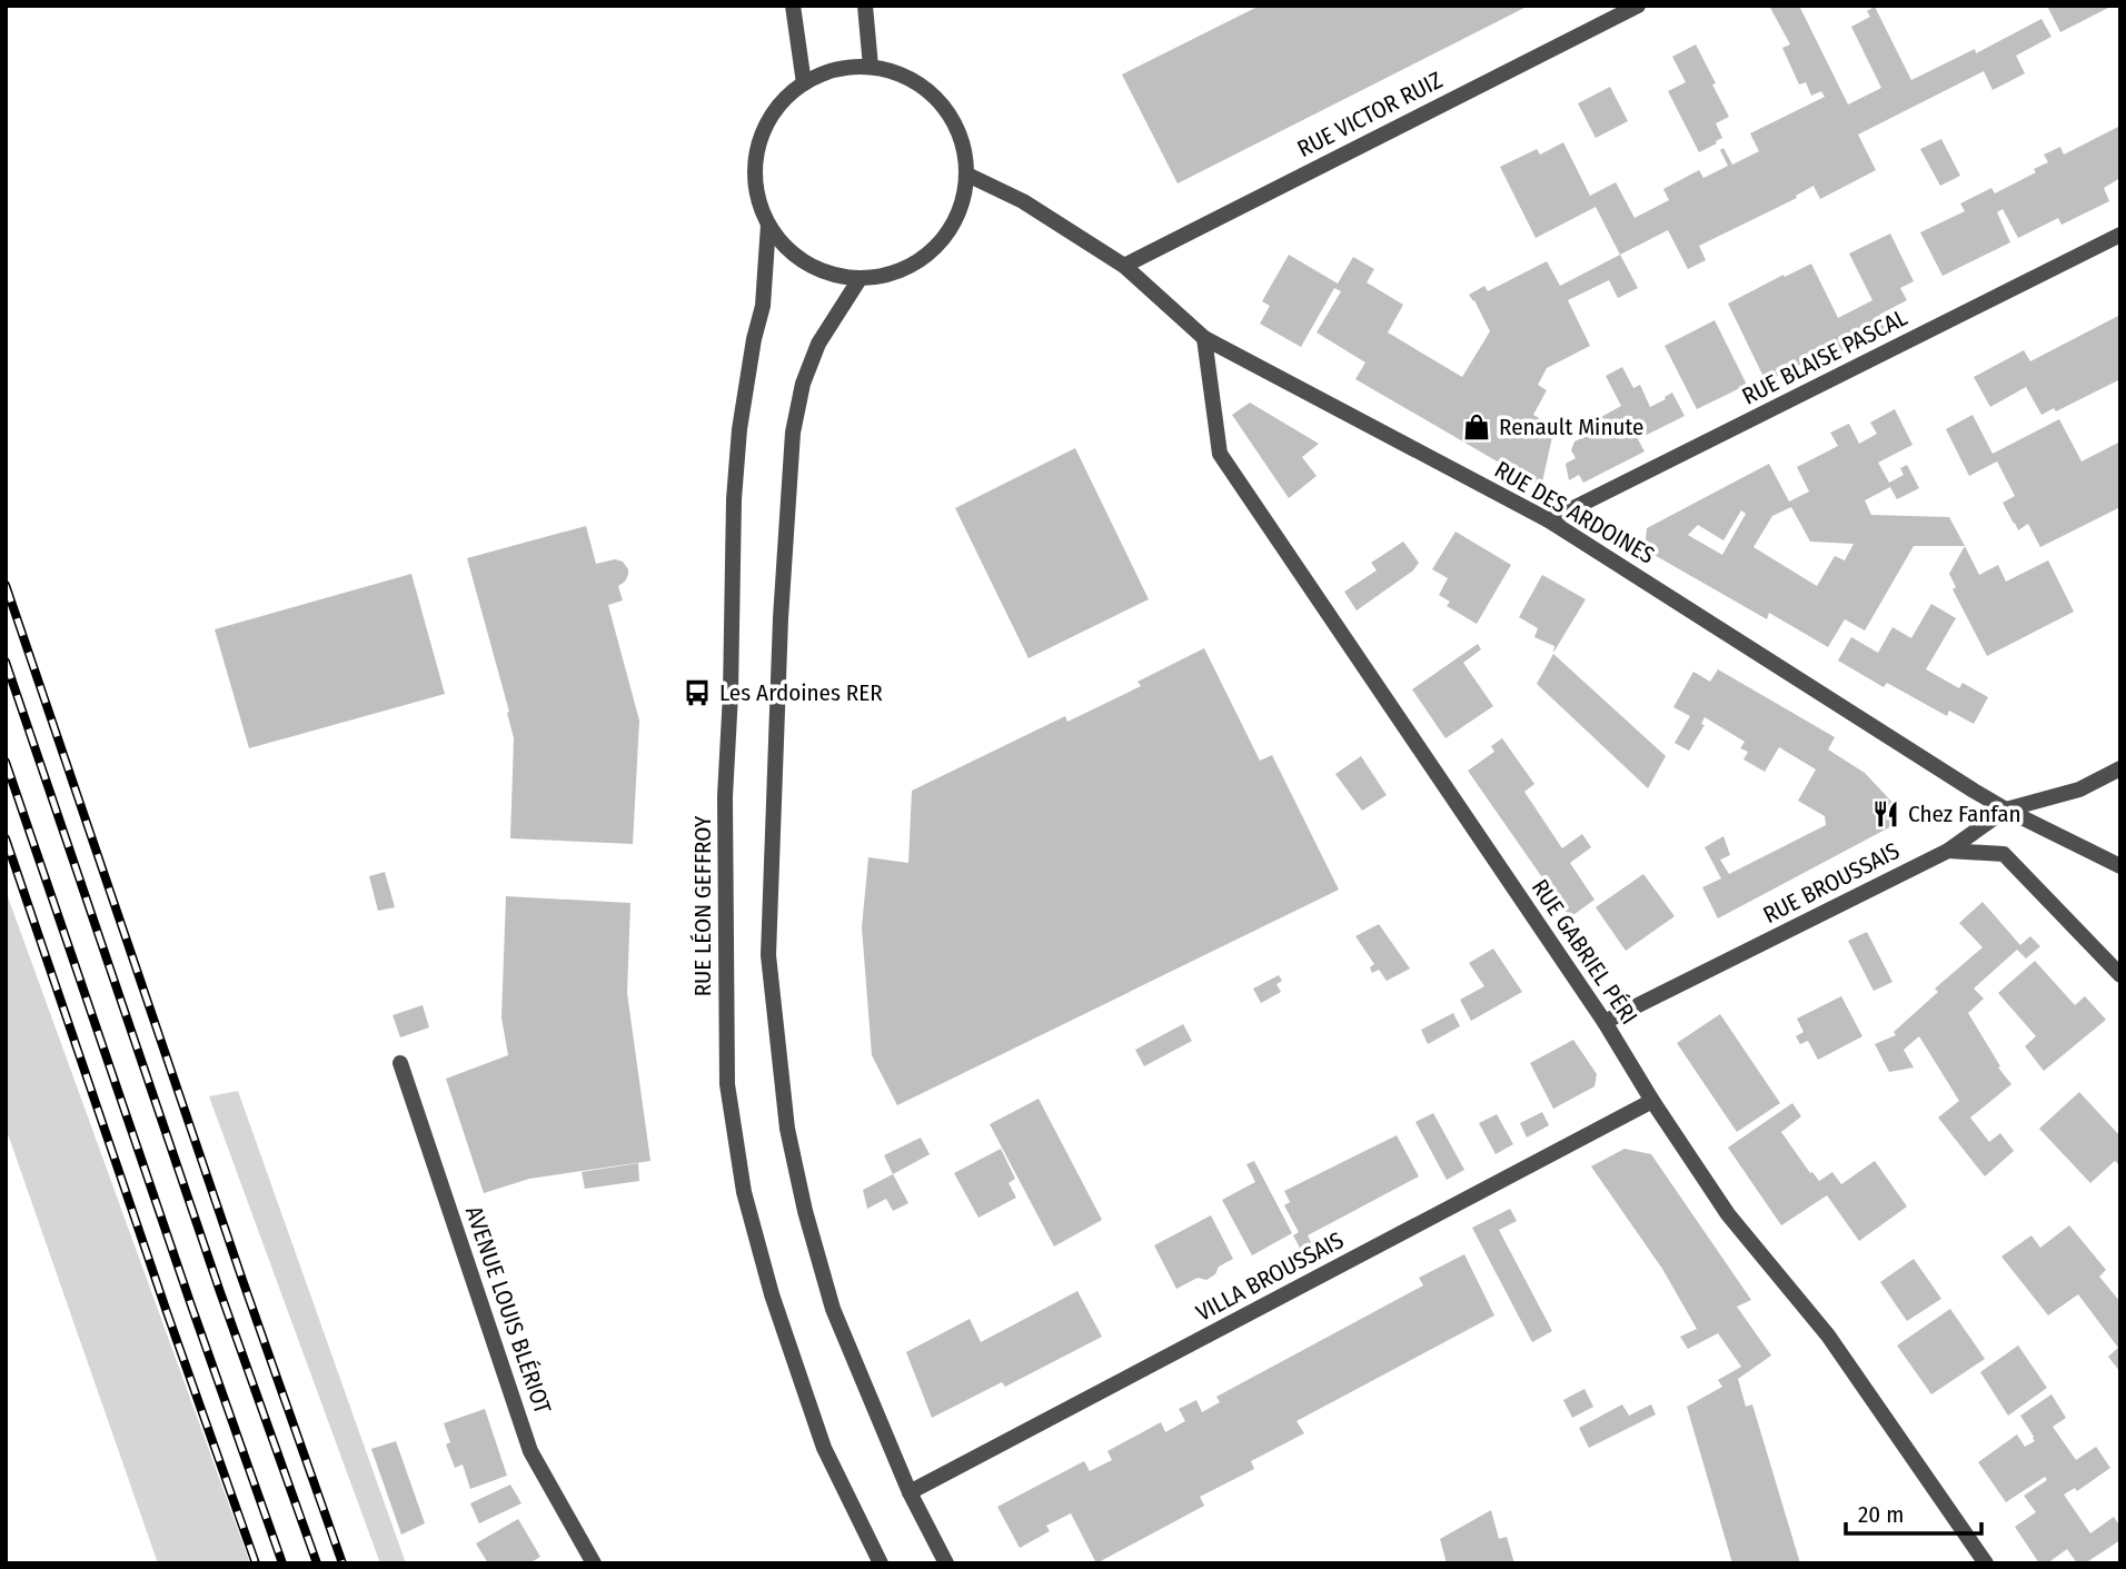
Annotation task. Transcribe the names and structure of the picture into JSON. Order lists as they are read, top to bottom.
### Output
{
  "streets": {
    "street": [
      "RUE VICTOR RUIZ",
      "RUE BLAISE PASCAL",
      "RUE DES ARDOINES",
      "RUE BROUSSAIS",
      "RUE LÉON GEFFROY",
      "RUE GABRIEL PÉRI",
      "VILLA BROUSSAIS",
      "AVENUE LOUIS BLÉRIOT"
    ]
  },
  "crossings": [
    ["RUE VICTOR RUIZ", "RUE DES ARDOINES"],
    ["RUE BLAISE PASCAL", "RUE DES ARDOINES"],
    ["RUE DES ARDOINES", "RUE BROUSSAIS"],
    ["RUE DES ARDOINES", "RUE LÉON GEFFROY"],
    ["RUE DES ARDOINES", "RUE GABRIEL PÉRI"],
    ["RUE BROUSSAIS", "RUE GABRIEL PÉRI"],
    ["RUE GABRIEL PÉRI", "VILLA BROUSSAIS"]
  ],
  "places": {
    "shop": ["Renault Minute"],
    "bus stop": ["Les Ardoines RER"],
    "restaurant": ["Chez Fanfan"]
  },
  "scale_bar": "20 m"
}
